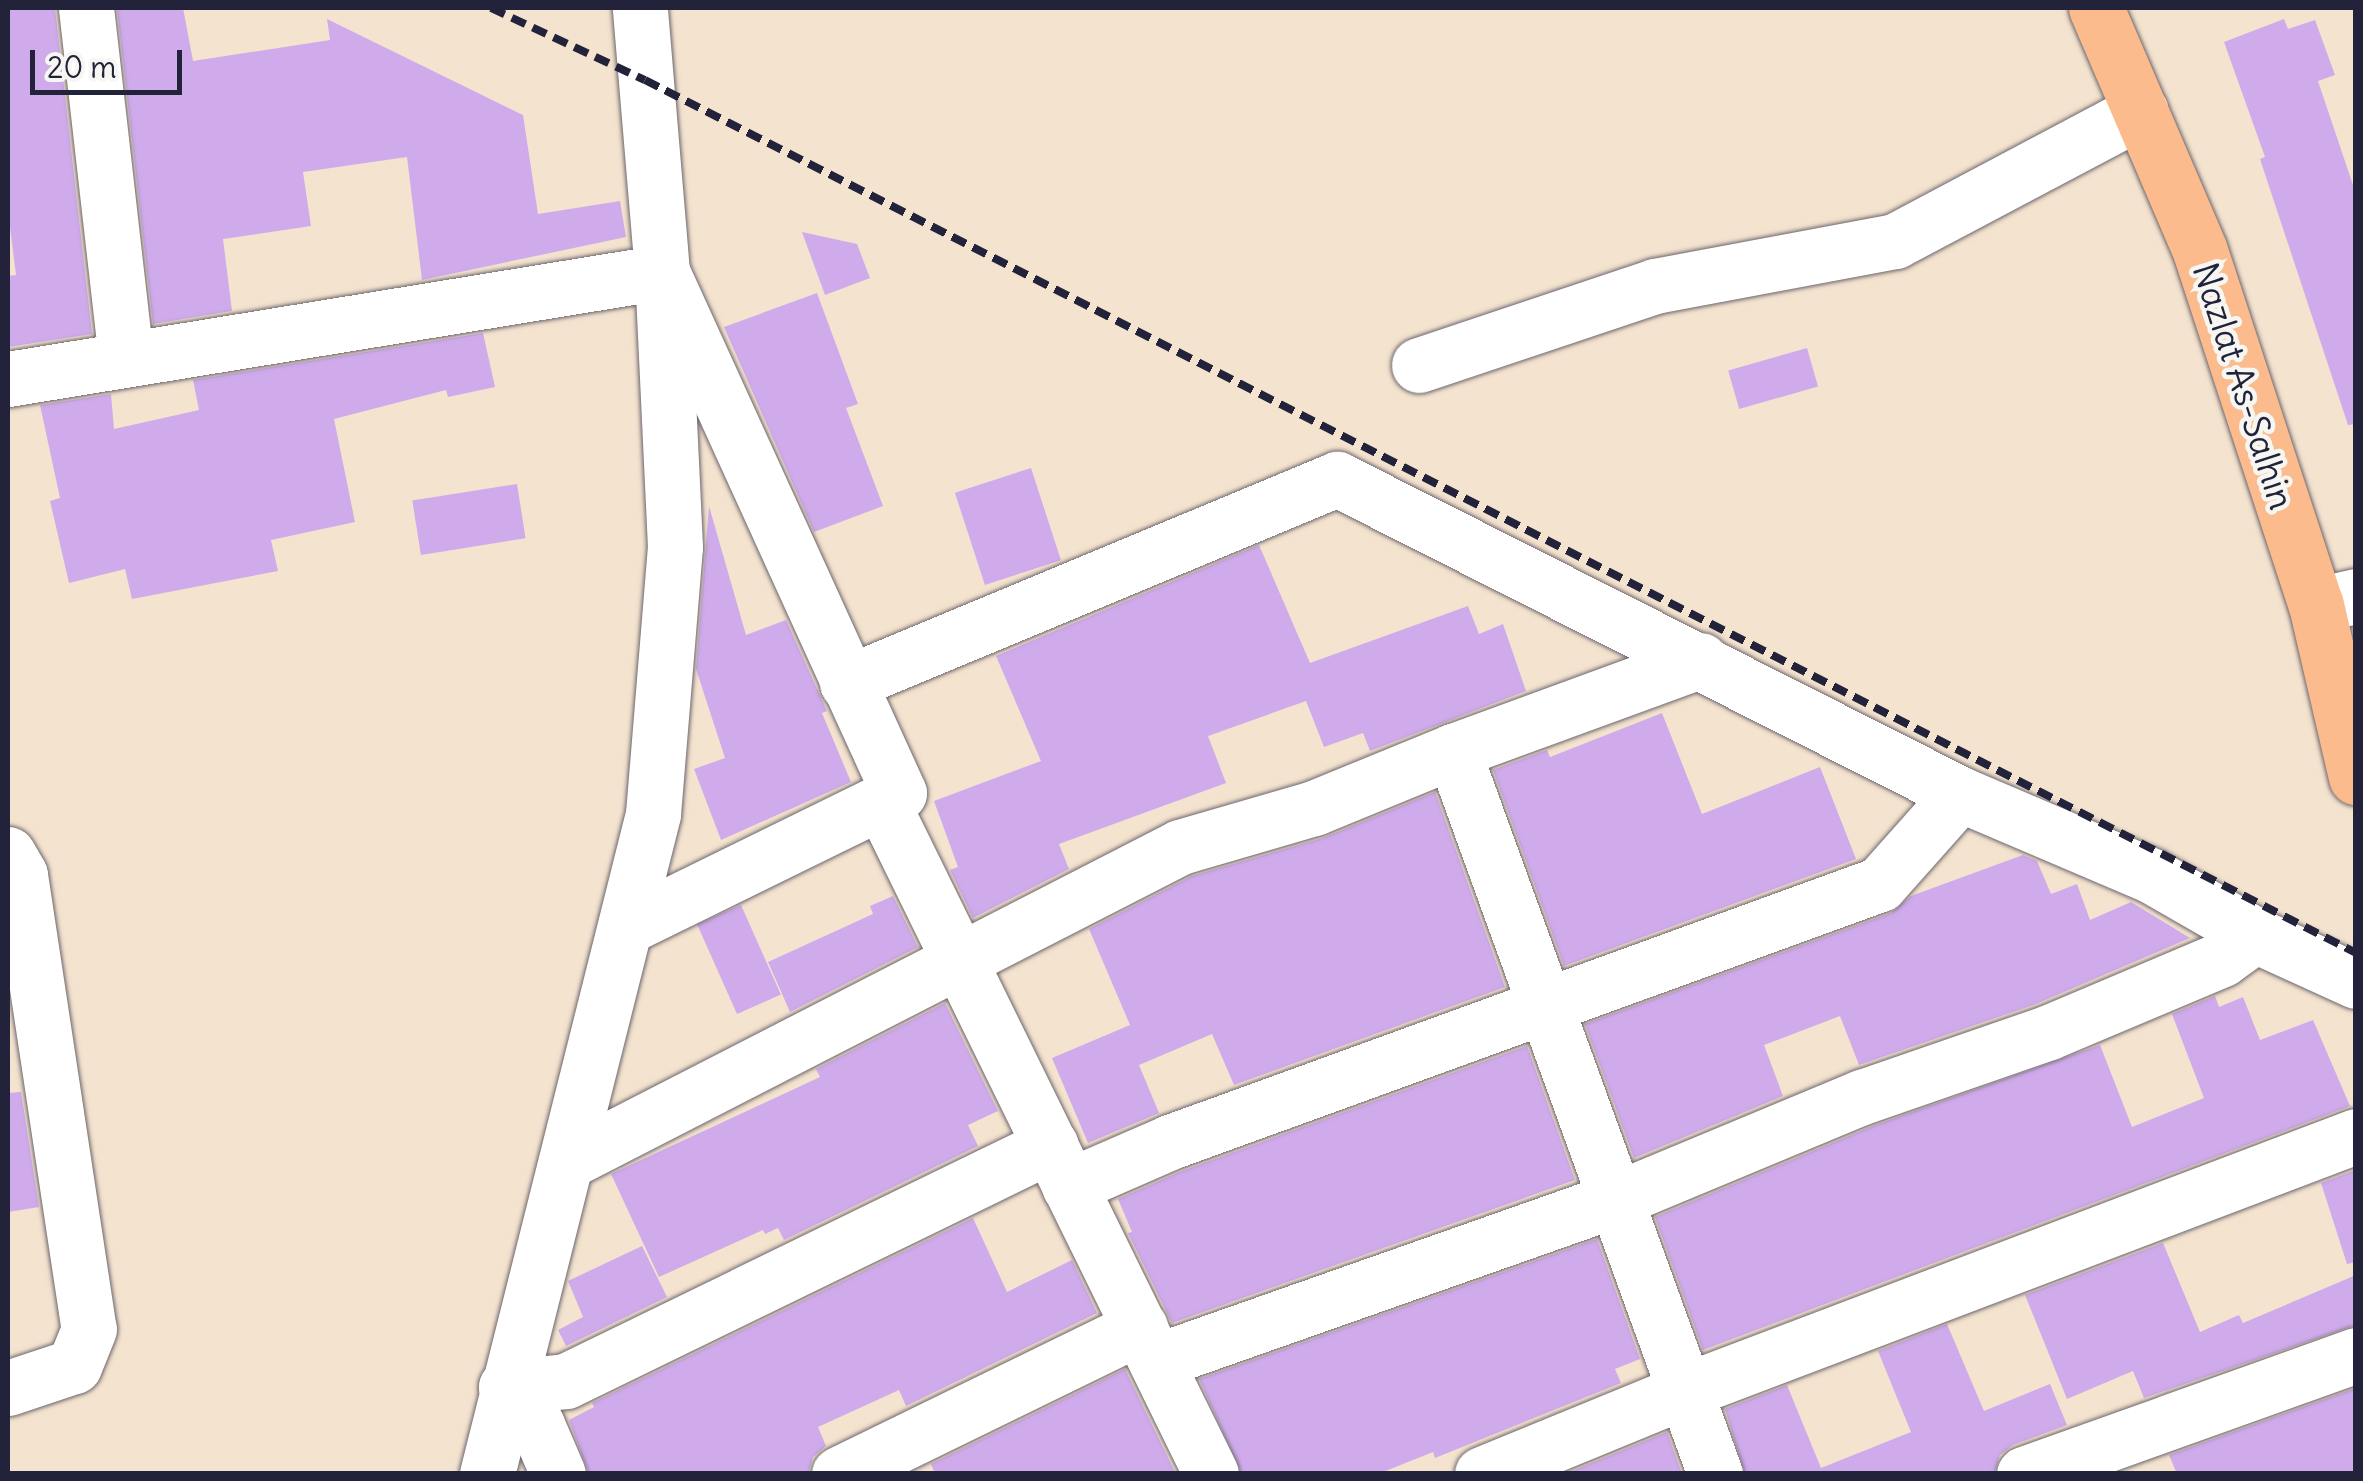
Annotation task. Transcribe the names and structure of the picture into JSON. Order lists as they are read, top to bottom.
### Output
{
  "streets": {
    "main road": ["Nazlat As-Salhin"]
  },
  "scale_bar": "20 m"
}
